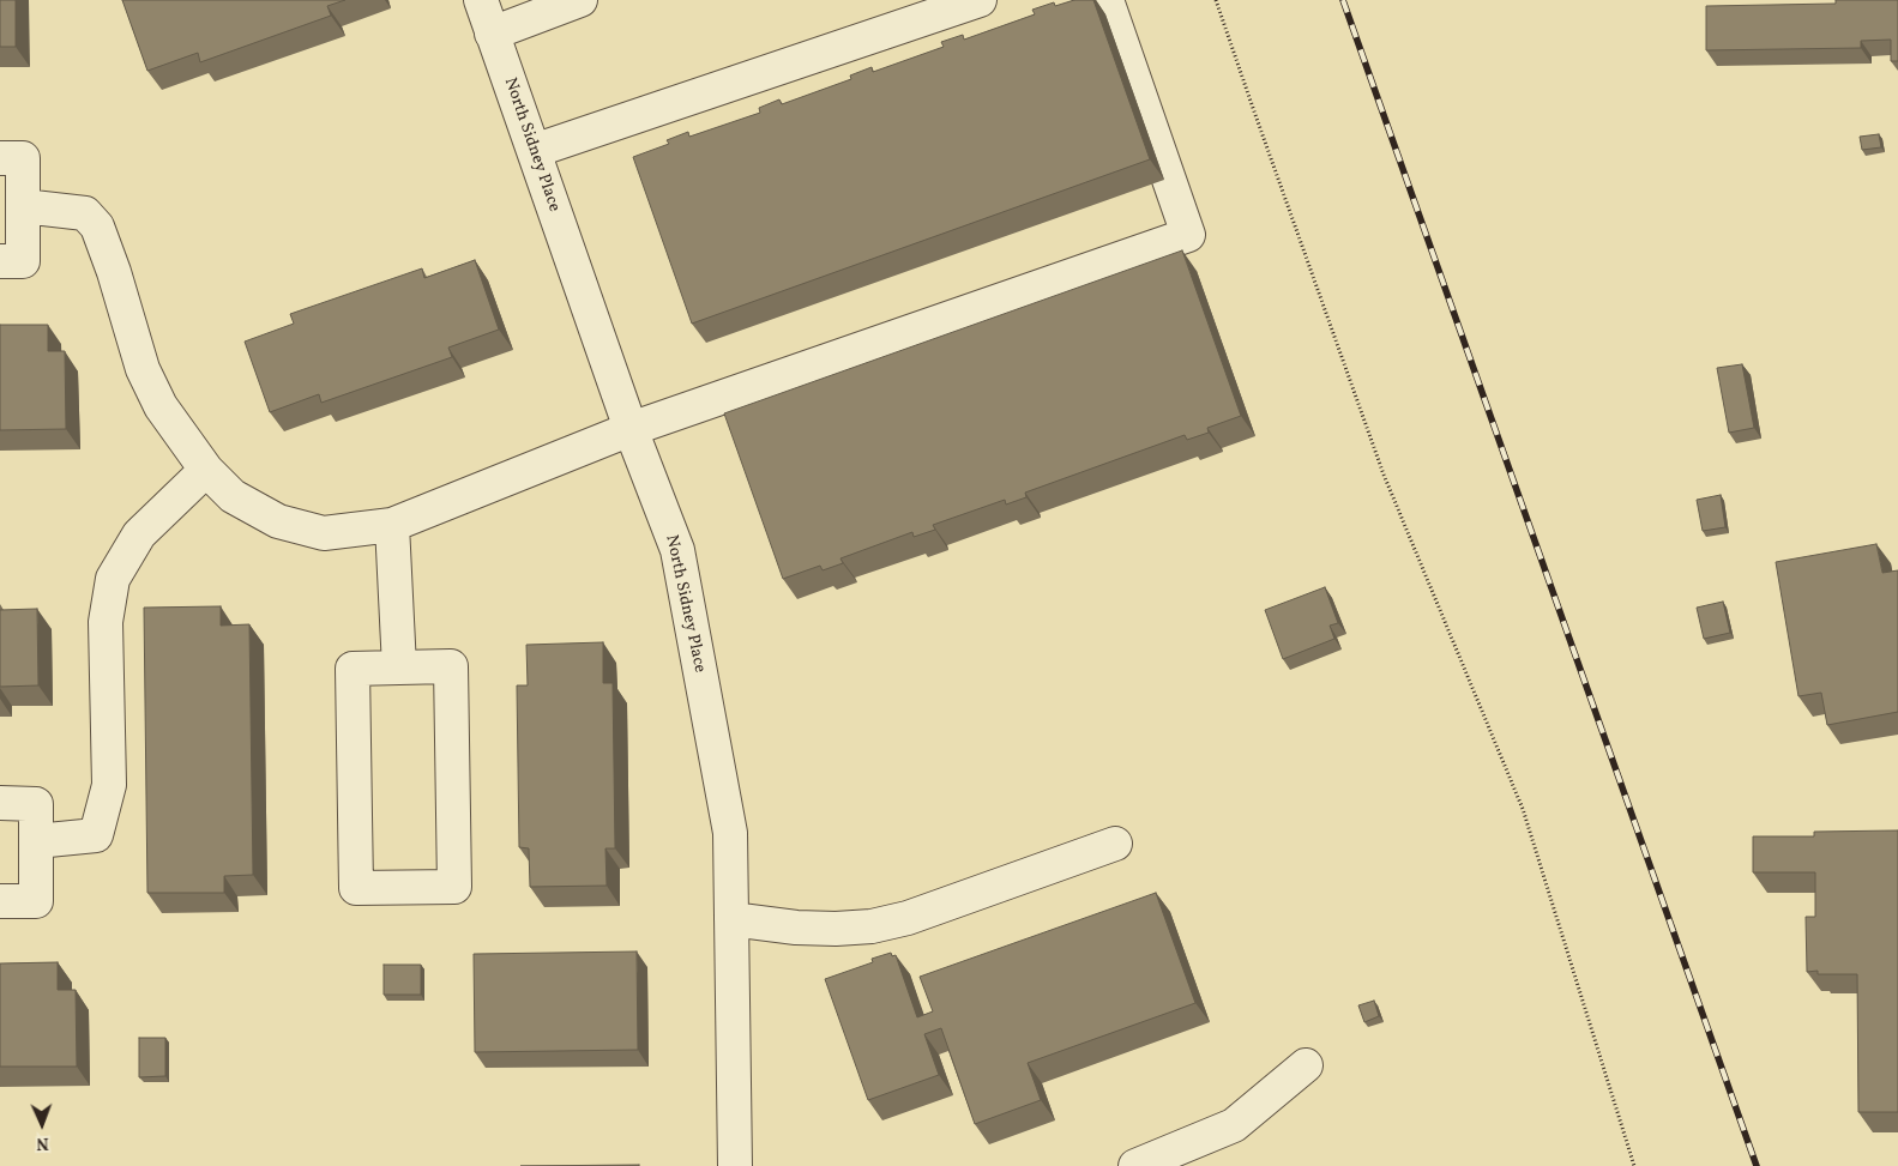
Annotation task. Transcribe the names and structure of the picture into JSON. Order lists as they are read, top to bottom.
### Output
{
  "streets": {
    "street": ["North Sidney Place"]
  },
  "north": "bottom"
}
